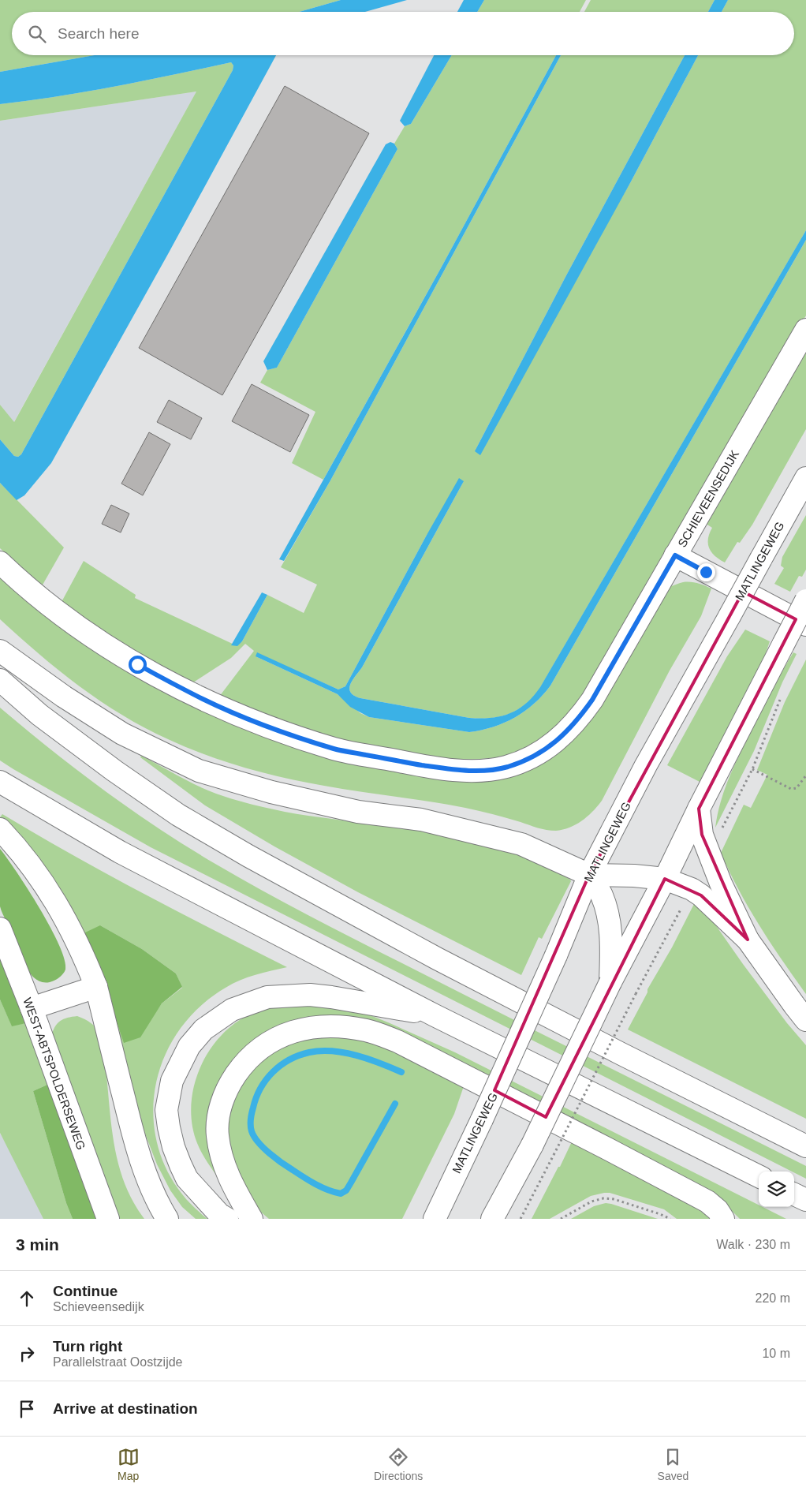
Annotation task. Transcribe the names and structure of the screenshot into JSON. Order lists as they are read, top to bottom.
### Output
{
  "streets": {
    "main road": ["SCHIEVEENSEDIJK", "MATLINGEWEG", "WEST-ABTSPOLDERSEWEG"]
  },
  "page": {
    "search": "Search here",
    "heading": ["3 min", "Walk · 230 m"],
    "list": [
      ["Continue", "Schieveensedijk", "220 m"],
      ["Turn right", "Parallelstraat Oostzijde", "10 m"],
      "Arrive at destination"
    ],
    "nav": ["Map", "Directions", "Saved"]
  }
}
